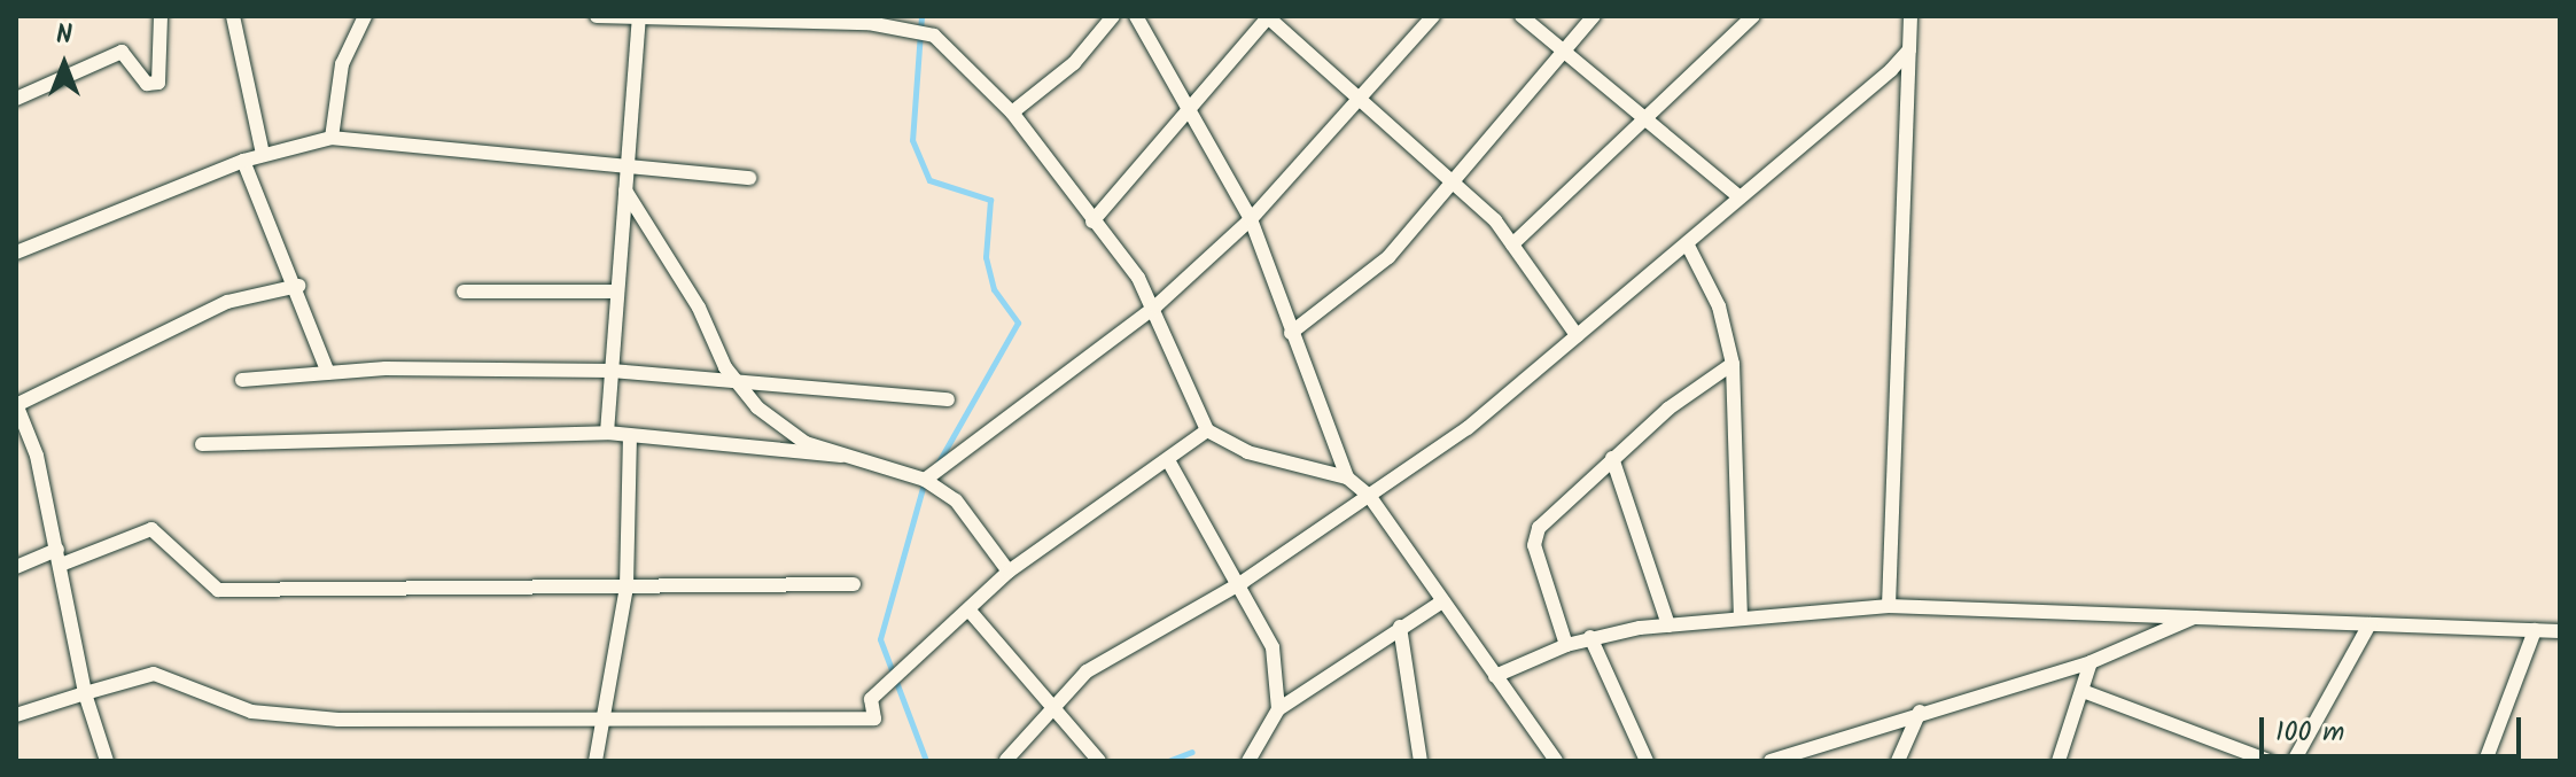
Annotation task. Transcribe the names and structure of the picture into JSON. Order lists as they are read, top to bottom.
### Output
{
  "scale_bar": "100 m",
  "north": "top"
}
